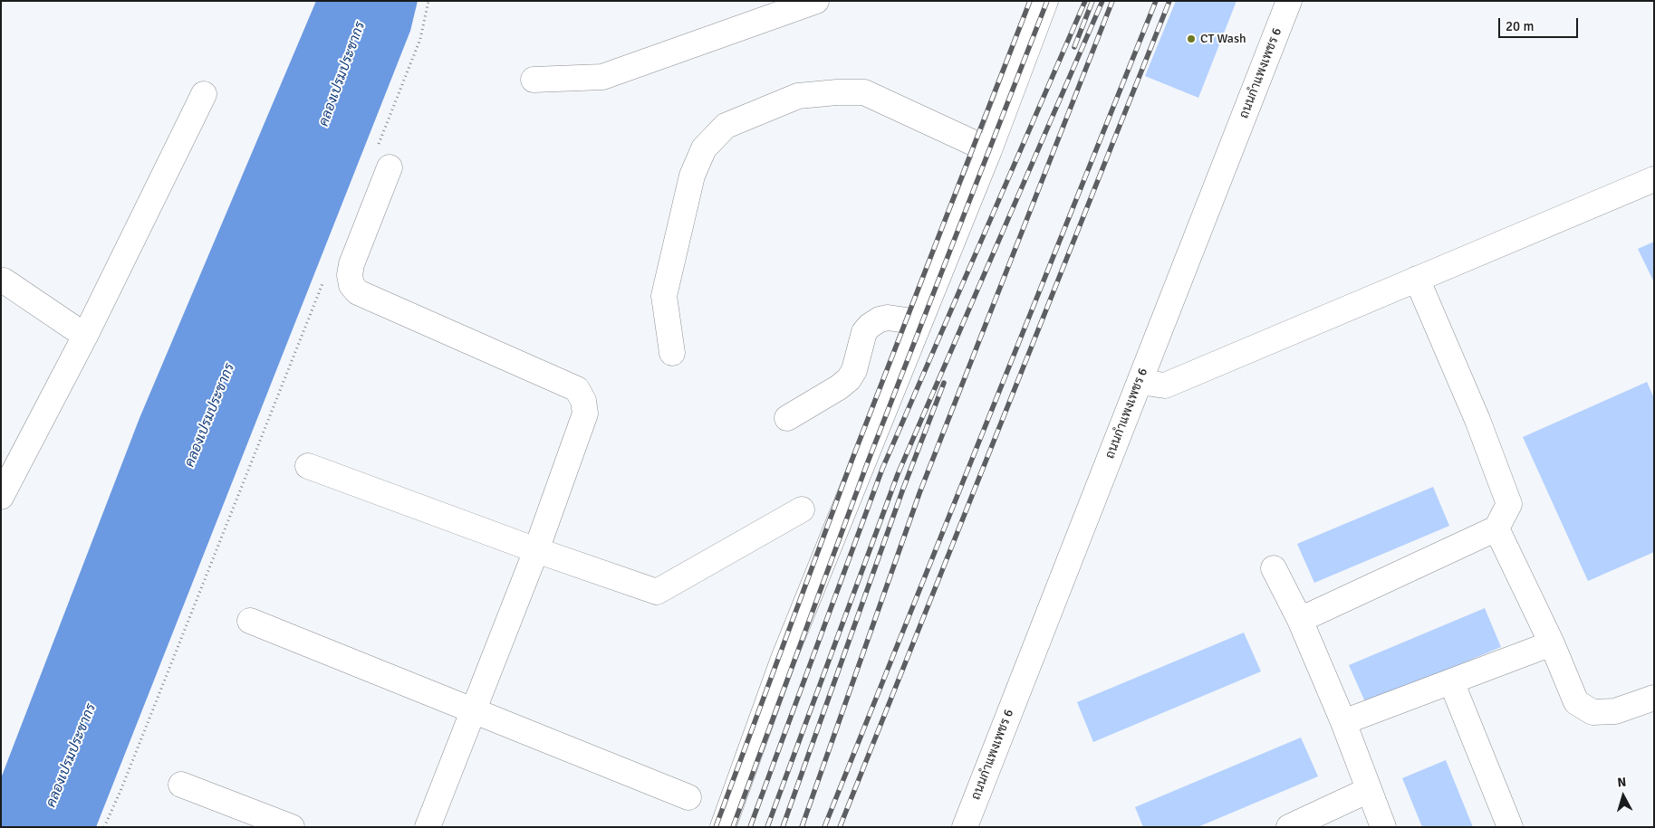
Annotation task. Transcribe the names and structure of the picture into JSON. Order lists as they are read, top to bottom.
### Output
{
  "streets": {
    "street": ["ถนนกำแพงเพชร 6"]
  },
  "water": ["คลองเปรมประชากร"],
  "places": ["CT Wash"],
  "scale_bar": "20 m",
  "north": "top"
}
